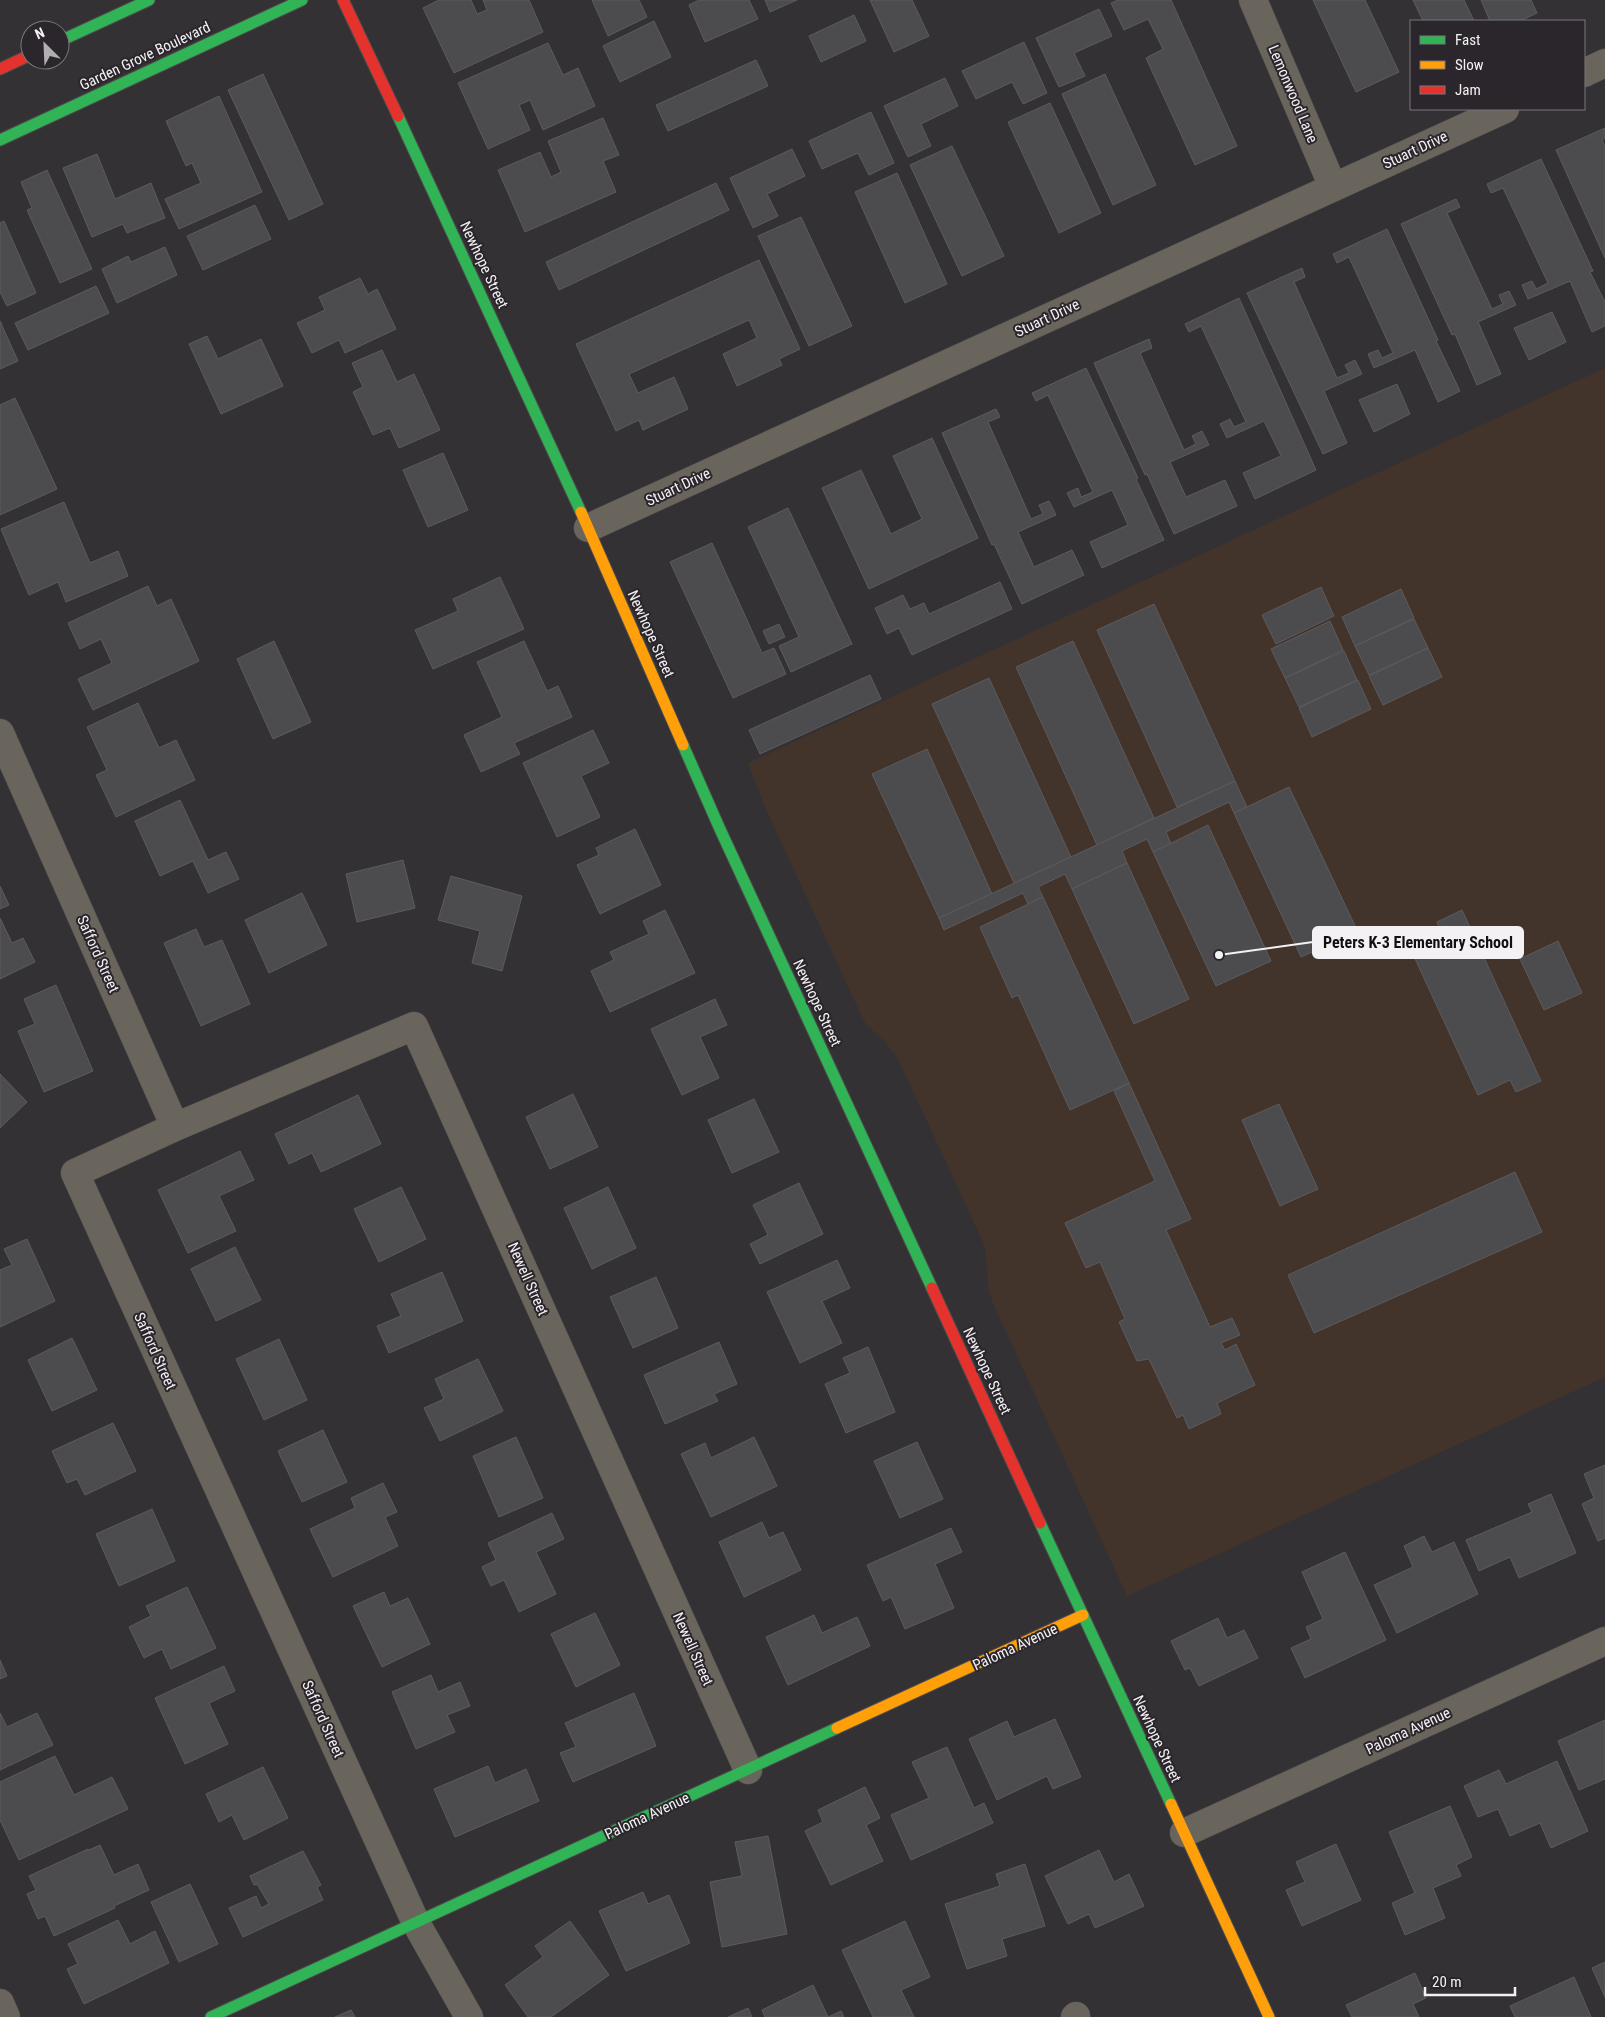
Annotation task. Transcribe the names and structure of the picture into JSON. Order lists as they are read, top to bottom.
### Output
{
  "streets": {
    "street": [
      "Garden Grove Boulevard",
      "Lemonwood Lane",
      "Stuart Drive",
      "Newhope Street",
      "Safford Street",
      "Newell Street",
      "Paloma Avenue"
    ]
  },
  "crossings": [
    ["Lemonwood Lane", "Stuart Drive"],
    ["Stuart Drive", "Newhope Street"],
    ["Newhope Street", "Paloma Avenue"],
    ["Safford Street", "Newell Street"],
    ["Safford Street", "Paloma Avenue"],
    ["Newell Street", "Paloma Avenue"]
  ],
  "places": ["Peters K-3 Elementary School"],
  "legend": ["Fast", "Slow", "Jam"],
  "scale_bar": "20 m",
  "north": "top left"
}
